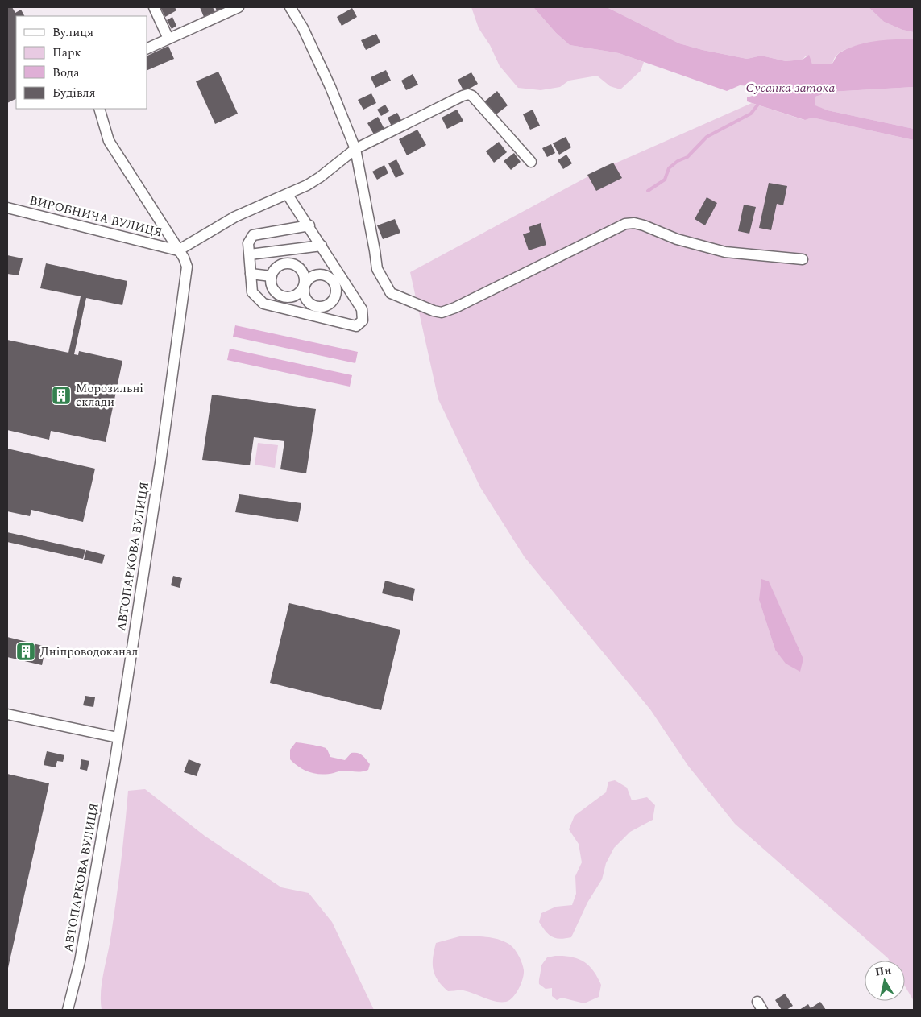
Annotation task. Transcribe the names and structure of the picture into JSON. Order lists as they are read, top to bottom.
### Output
{
  "streets": {
    "street": ["ВИРОБНИЧА ВУЛИЦЯ", "АВТОПАРКОВА ВУЛИЦЯ"]
  },
  "crossings": [
    ["ВИРОБНИЧА ВУЛИЦЯ", "АВТОПАРКОВА ВУЛИЦЯ"]
  ],
  "water": ["Сусанка затока"],
  "places": {
    "building": ["Морозильні склади", "Дніпроводоканал"]
  },
  "legend": [
    "Вулиця",
    "Парк",
    "Вода",
    "Будівля"
  ],
  "north": "top"
}
